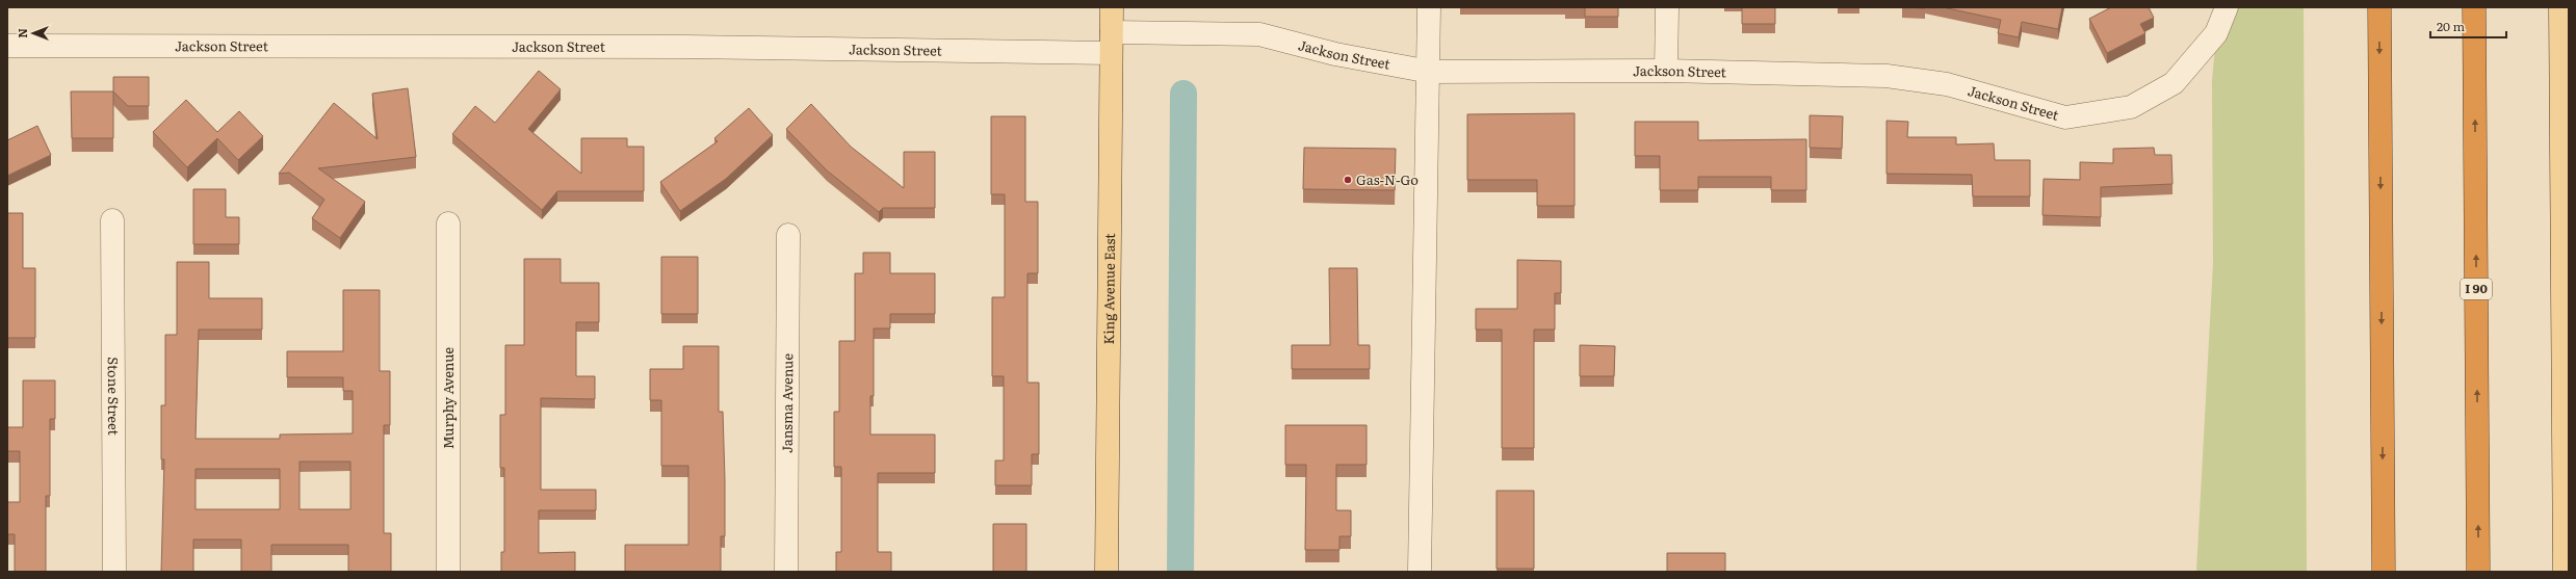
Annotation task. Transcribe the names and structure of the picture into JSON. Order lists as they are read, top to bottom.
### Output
{
  "streets": {
    "highway": ["I 90"],
    "main road": ["King Avenue East"],
    "street": [
      "Jackson Street",
      "Stone Street",
      "Murphy Avenue",
      "Jansma Avenue"
    ]
  },
  "crossings": [
    ["Jackson Street", "King Avenue East"]
  ],
  "places": ["Gas-N-Go"],
  "scale_bar": "20 m",
  "north": "left"
}
